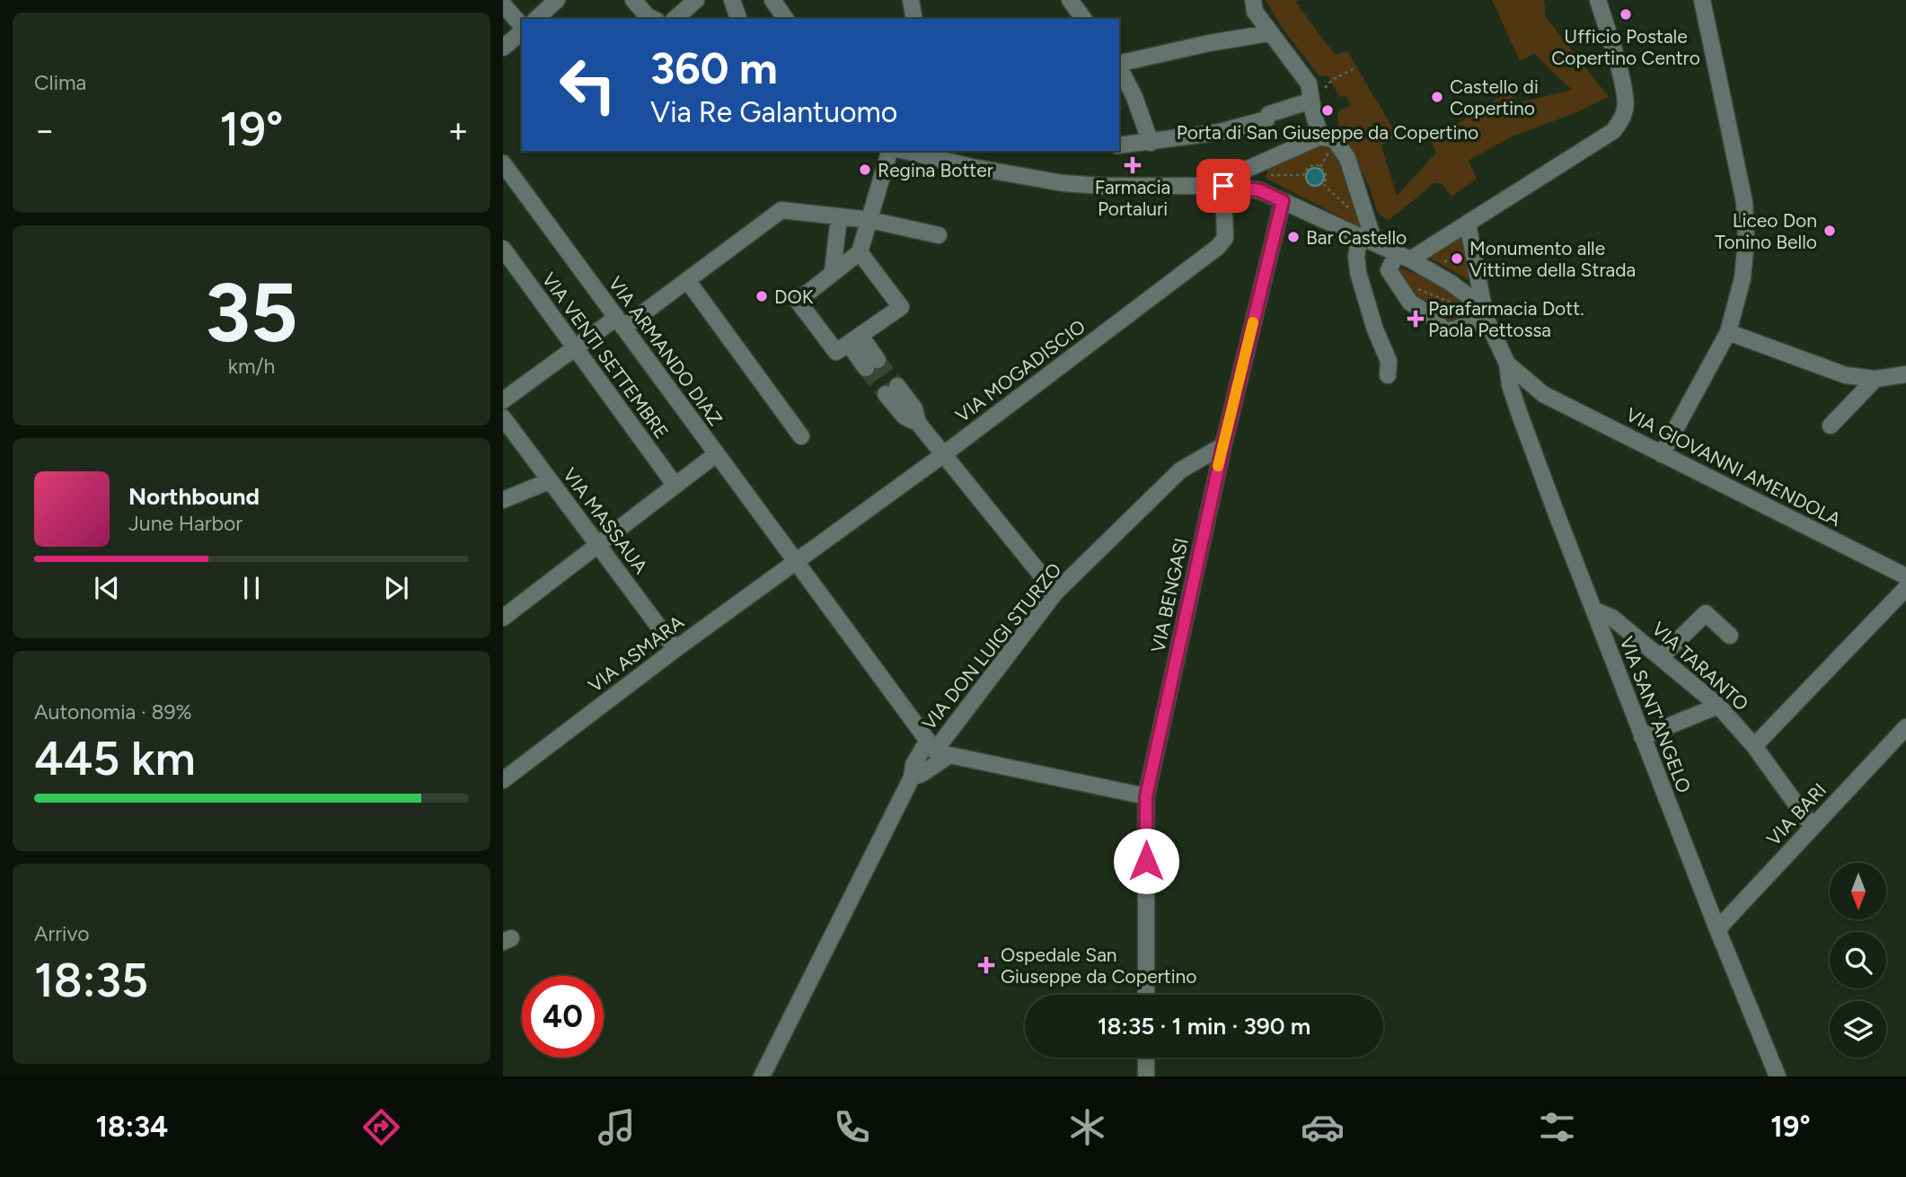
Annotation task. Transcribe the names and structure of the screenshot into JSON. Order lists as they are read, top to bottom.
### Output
{
  "streets": {
    "street": [
      "VIA ARMANDO DIAZ",
      "VIA VENTI SETTEMBRE",
      "VIA MOGADISCIO",
      "VIA GIOVANNI AMENDOLA",
      "VIA MASSAUA",
      "VIA BENGASI",
      "VIA DON LUIGI STURZO",
      "VIA ASMARA",
      "VIA TARANTO",
      "VIA SANT'ANGELO",
      "VIA BARI"
    ]
  },
  "crossings": [
    ["VIA ARMANDO DIAZ", "VIA MOGADISCIO"],
    ["VIA ARMANDO DIAZ", "VIA DON LUIGI STURZO"],
    ["VIA ARMANDO DIAZ", "VIA ASMARA"],
    ["VIA MOGADISCIO", "VIA ASMARA"],
    ["VIA GIOVANNI AMENDOLA", "VIA SANT'ANGELO"],
    ["VIA MASSAUA", "VIA ASMARA"],
    ["VIA BENGASI", "VIA DON LUIGI STURZO"],
    ["VIA TARANTO", "VIA SANT'ANGELO"],
    ["VIA TARANTO", "VIA BARI"],
    ["VIA SANT'ANGELO", "VIA BARI"]
  ],
  "places": {
    "other": [
      "Ufficio Postale Copertino Centro",
      "Castello di Copertino",
      "Porta di San Giuseppe da Copertino",
      "Regina Botter",
      "Liceo Don Tonino Bello",
      "Bar Castello",
      "Monumento alle Vittime della Strada",
      "DOK"
    ],
    "health": ["Farmacia Portaluri", "Parafarmacia Dott. Paola Pettossa", "Ospedale San Giuseppe da Copertino"]
  },
  "north": "bottom",
  "page": {
    "tile": [
      "Clima",
      ["35", "km/h"],
      ["Autonomia · 89%", "445 km"],
      ["Arrivo", "18:35"]
    ],
    "turn": ["360 m", "Via Re Galantuomo"],
    "heat": ["−", "19°", "+"],
    "song": ["Northbound", "June Harbor"],
    "limit": "40",
    "trip": "18:35 · 1 min · 390 m",
    "tabs": ["18:34", "19°"]
  }
}
